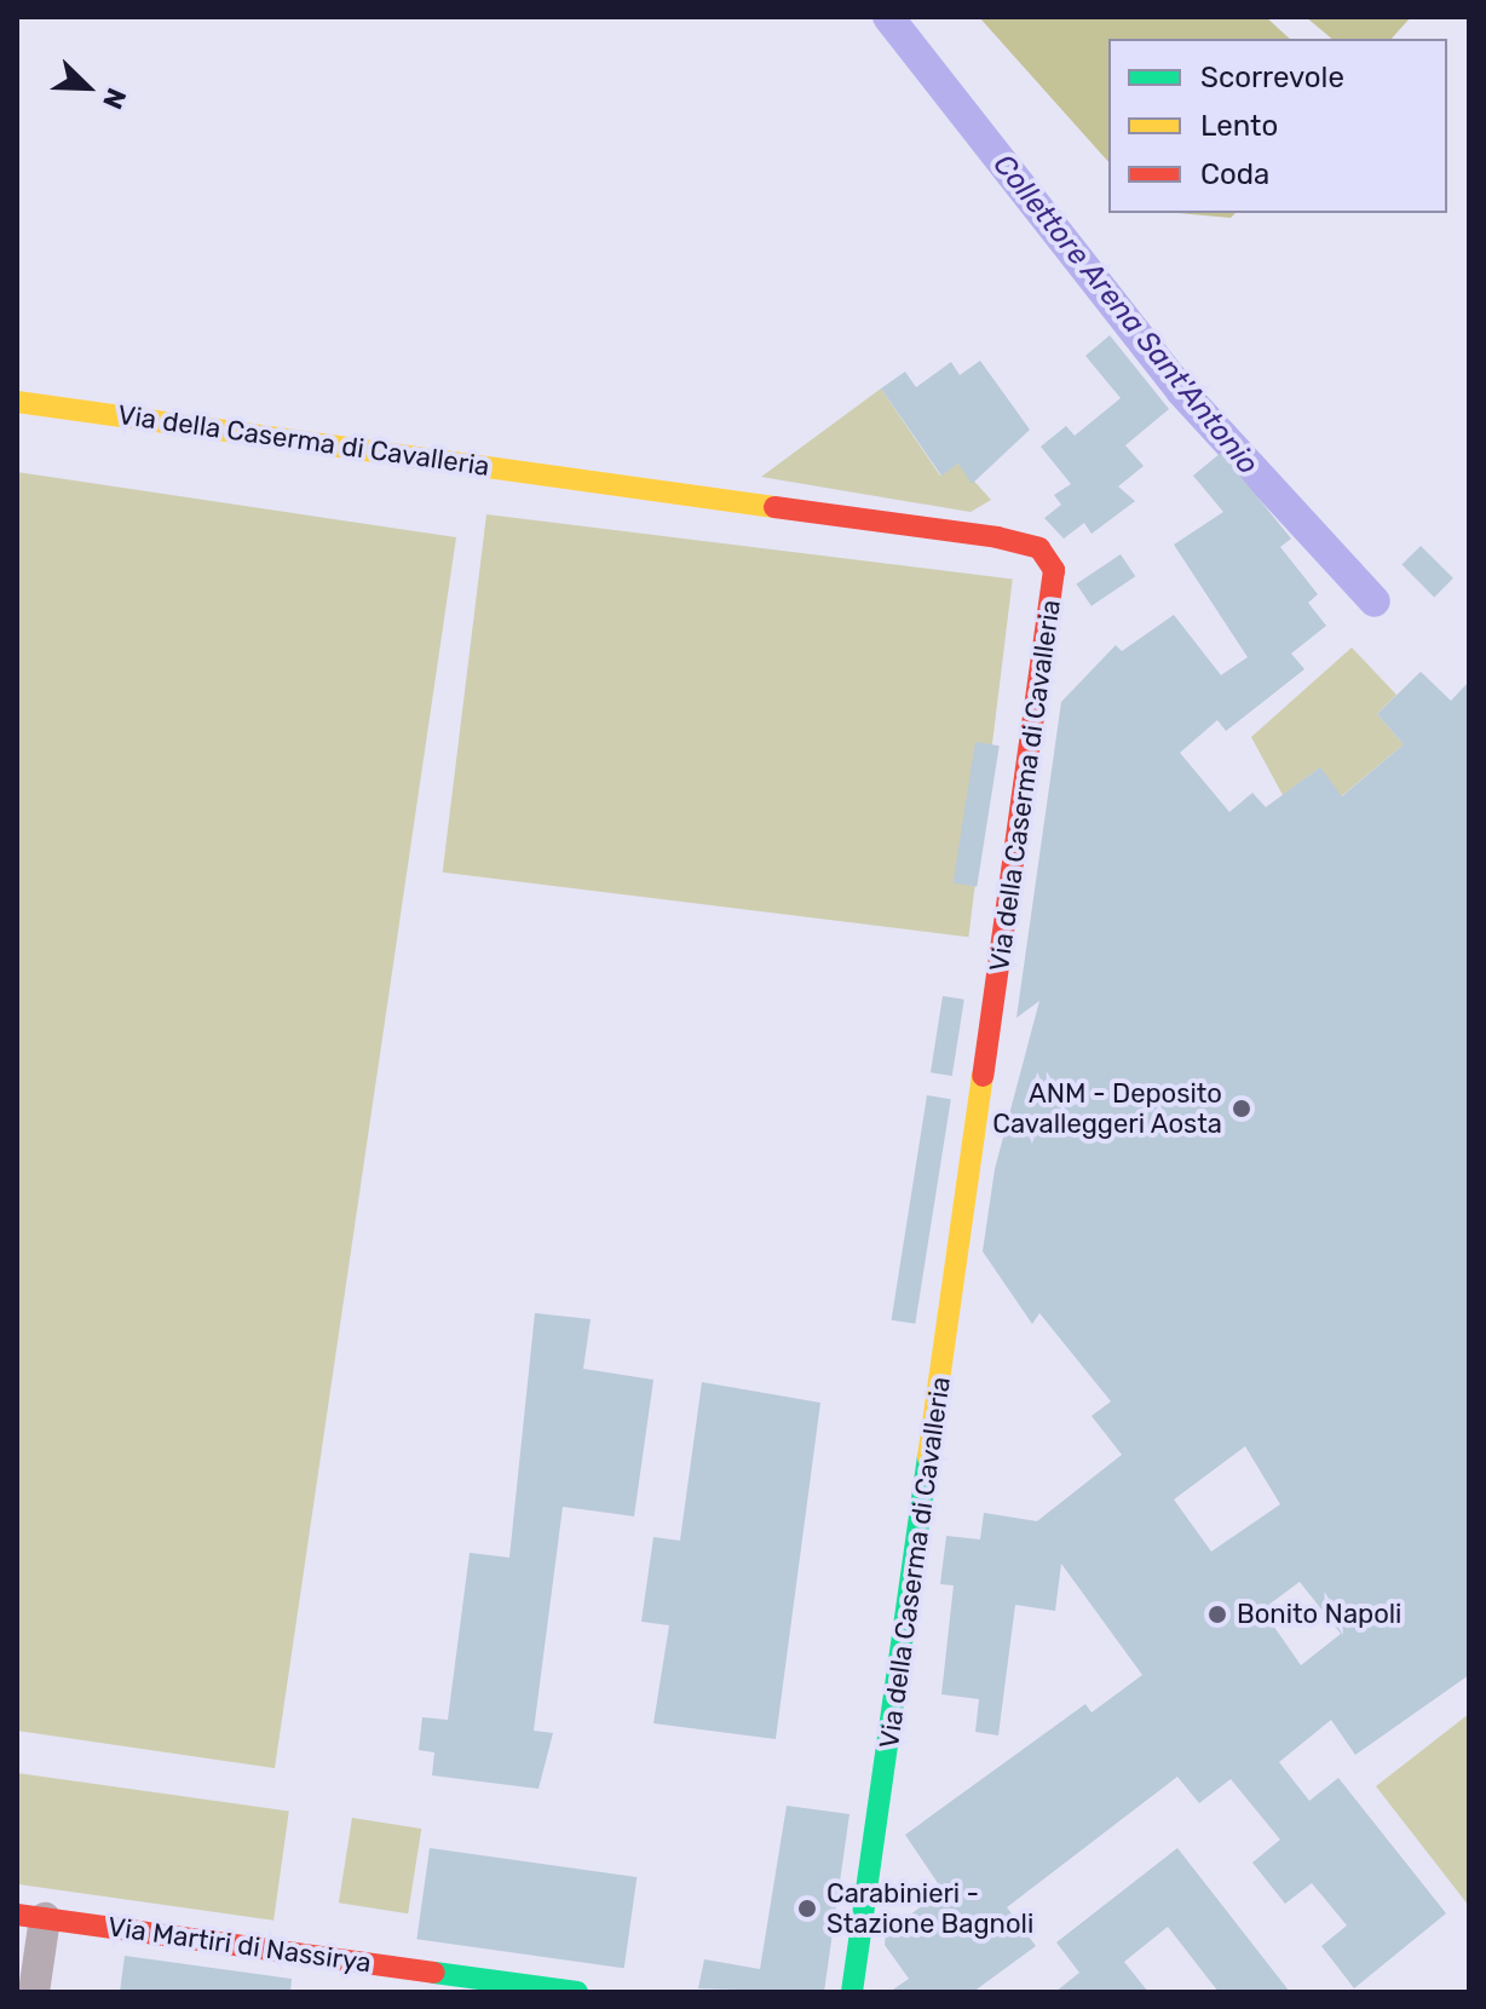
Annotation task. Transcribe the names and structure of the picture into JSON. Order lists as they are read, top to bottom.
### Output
{
  "streets": {
    "street": ["Via della Caserma di Cavalleria", "Via Martiri di Nassirya"]
  },
  "water": ["Collettore Arena Sant'Antonio"],
  "places": ["ANM - Deposito Cavalleggeri Aosta", "Bonito Napoli", "Carabinieri - Stazione Bagnoli"],
  "legend": ["Scorrevole", "Lento", "Coda"],
  "north": "bottom right"
}
